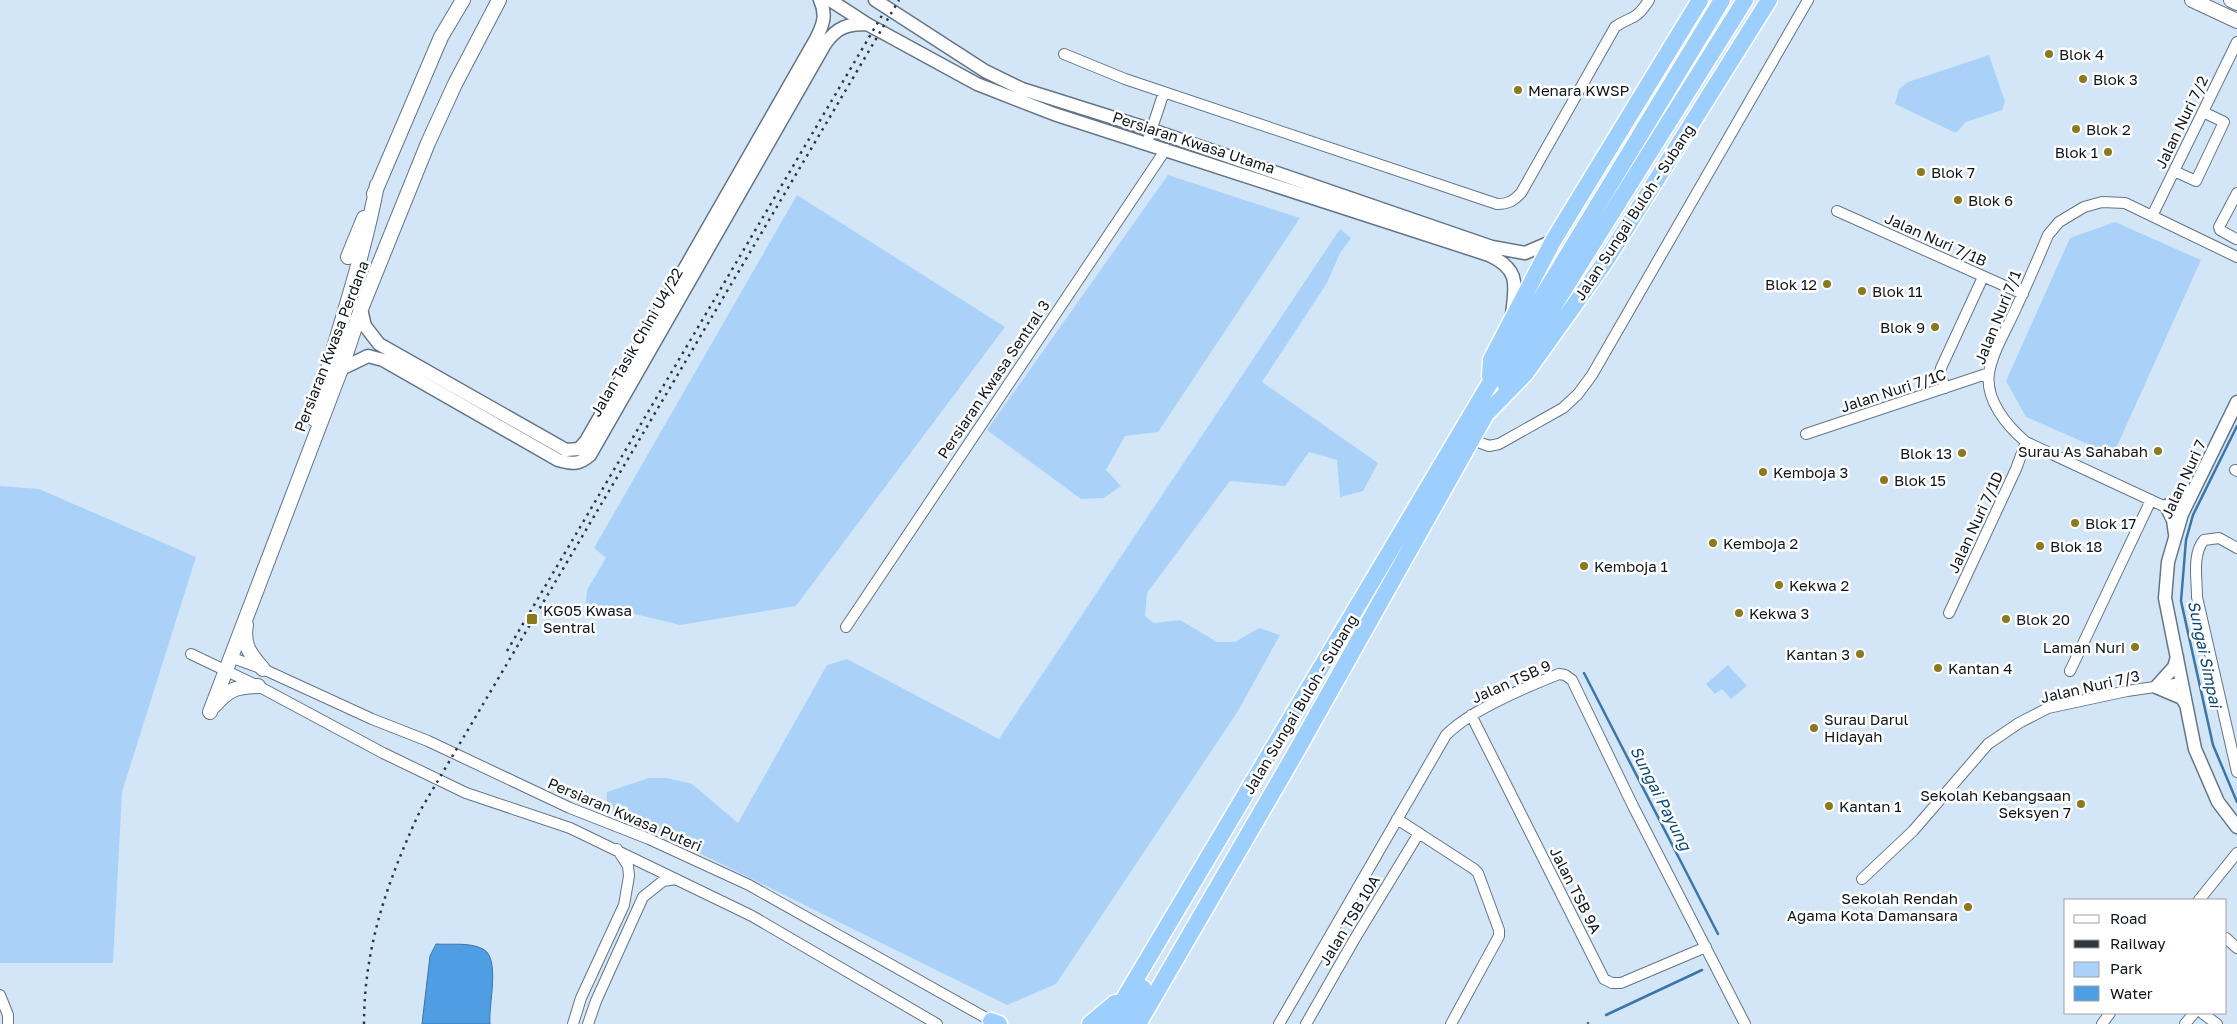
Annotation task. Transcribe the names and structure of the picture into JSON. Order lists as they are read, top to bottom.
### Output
{
  "streets": {
    "highway": ["Jalan Sungai Buloh - Subang"],
    "main road": ["Persiaran Kwasa Perdana"],
    "street": [
      "Jalan Nuri 7/2",
      "Persiaran Kwasa Utama",
      "Jalan Nuri 7/1B",
      "Jalan Nuri 7/1",
      "Jalan Tasik Chini U4/22",
      "Persiaran Kwasa Sentral 3",
      "Jalan Nuri 7/1C",
      "Jalan Nuri 7",
      "Jalan Nuri 7/1D",
      "Jalan TSB 9",
      "Jalan Nuri 7/3",
      "Persiaran Kwasa Puteri",
      "Jalan TSB 9A",
      "Jalan TSB 10A"
    ]
  },
  "crossings": [
    ["Jalan Nuri 7/2", "Jalan Nuri 7/1"],
    ["Persiaran Kwasa Utama", "Jalan Sungai Buloh - Subang"],
    ["Persiaran Kwasa Utama", "Jalan Tasik Chini U4/22"],
    ["Persiaran Kwasa Utama", "Persiaran Kwasa Sentral 3"],
    ["Jalan Nuri 7/1B", "Jalan Nuri 7/1"],
    ["Jalan Nuri 7/1", "Jalan Nuri 7/1C"],
    ["Jalan Nuri 7/1", "Jalan Nuri 7"],
    ["Jalan Nuri 7/1", "Jalan Nuri 7/1D"],
    ["Persiaran Kwasa Perdana", "Persiaran Kwasa Puteri"],
    ["Jalan Nuri 7", "Jalan Nuri 7/3"],
    ["Jalan TSB 9", "Jalan TSB 9A"]
  ],
  "water": ["Sungai Simpai", "Sungai Payung"],
  "places": {
    "other": [
      "Blok 4",
      "Blok 3",
      "Menara KWSP",
      "Blok 2",
      "Blok 1",
      "Blok 7",
      "Blok 6",
      "Blok 12",
      "Blok 11",
      "Blok 9",
      "Surau As Sahabah",
      "Blok 13",
      "Kemboja 3",
      "Blok 15",
      "Blok 17",
      "Kemboja 2",
      "Blok 18",
      "Kemboja 1",
      "Kekwa 2",
      "Kekwa 3",
      "Blok 20",
      "Laman Nuri",
      "Kantan 3",
      "Kantan 4",
      "Surau Darul Hidayah",
      "Sekolah Kebangsaan Seksyen 7",
      "Kantan 1",
      "Sekolah Rendah Agama Kota Damansara"
    ],
    "transit": ["KG05 Kwasa Sentral"]
  },
  "legend": [
    "Road",
    "Railway",
    "Park",
    "Water"
  ]
}
